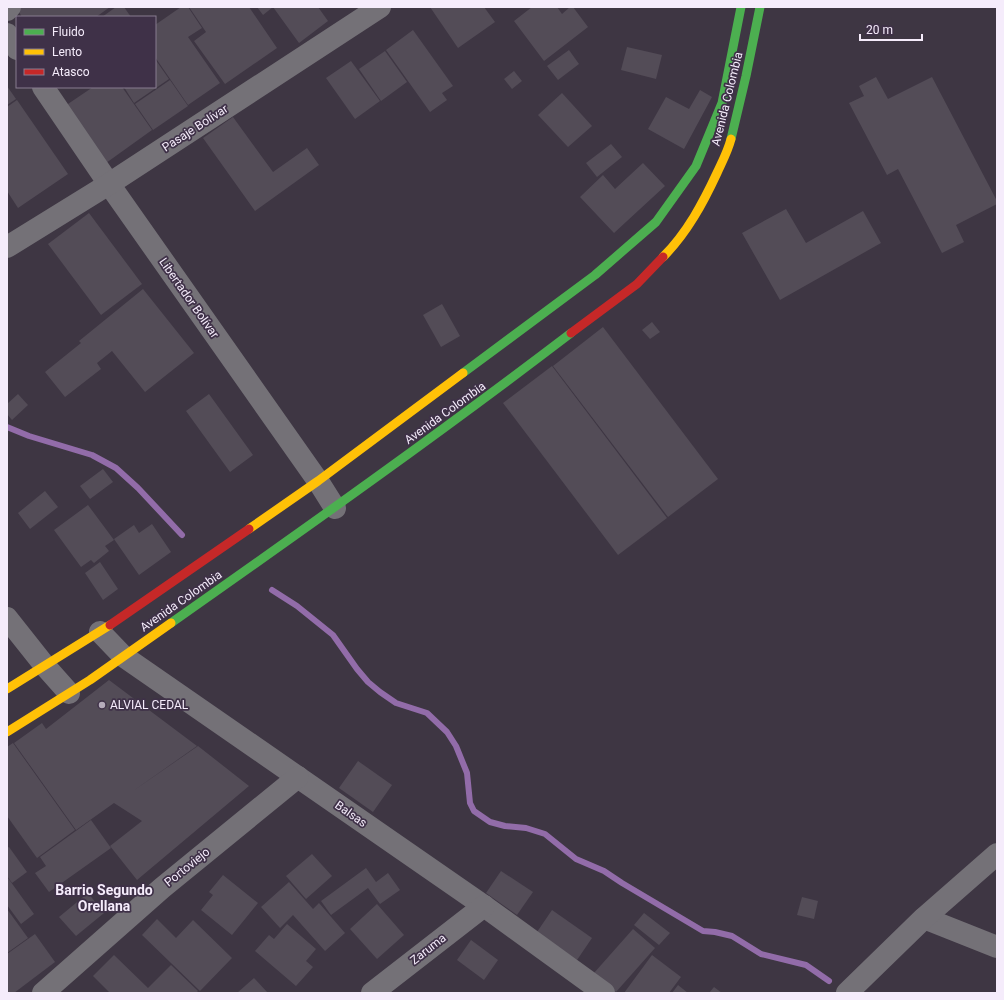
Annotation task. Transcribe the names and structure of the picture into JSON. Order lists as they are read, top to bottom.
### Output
{
  "streets": {
    "main road": ["Avenida Colombia"],
    "street": [
      "Pasaje Bolívar",
      "Libertador Bolívar",
      "Balsas",
      "Portoviejo",
      "Zaruma"
    ]
  },
  "crossings": [
    ["Avenida Colombia", "Libertador Bolívar"],
    ["Avenida Colombia", "Balsas"],
    ["Pasaje Bolívar", "Libertador Bolívar"],
    ["Balsas", "Portoviejo"],
    ["Balsas", "Zaruma"]
  ],
  "districts": ["Barrio Segundo Orellana"],
  "places": ["ALVIAL CEDAL"],
  "legend": ["Fluido", "Lento", "Atasco"],
  "scale_bar": "20 m"
}
